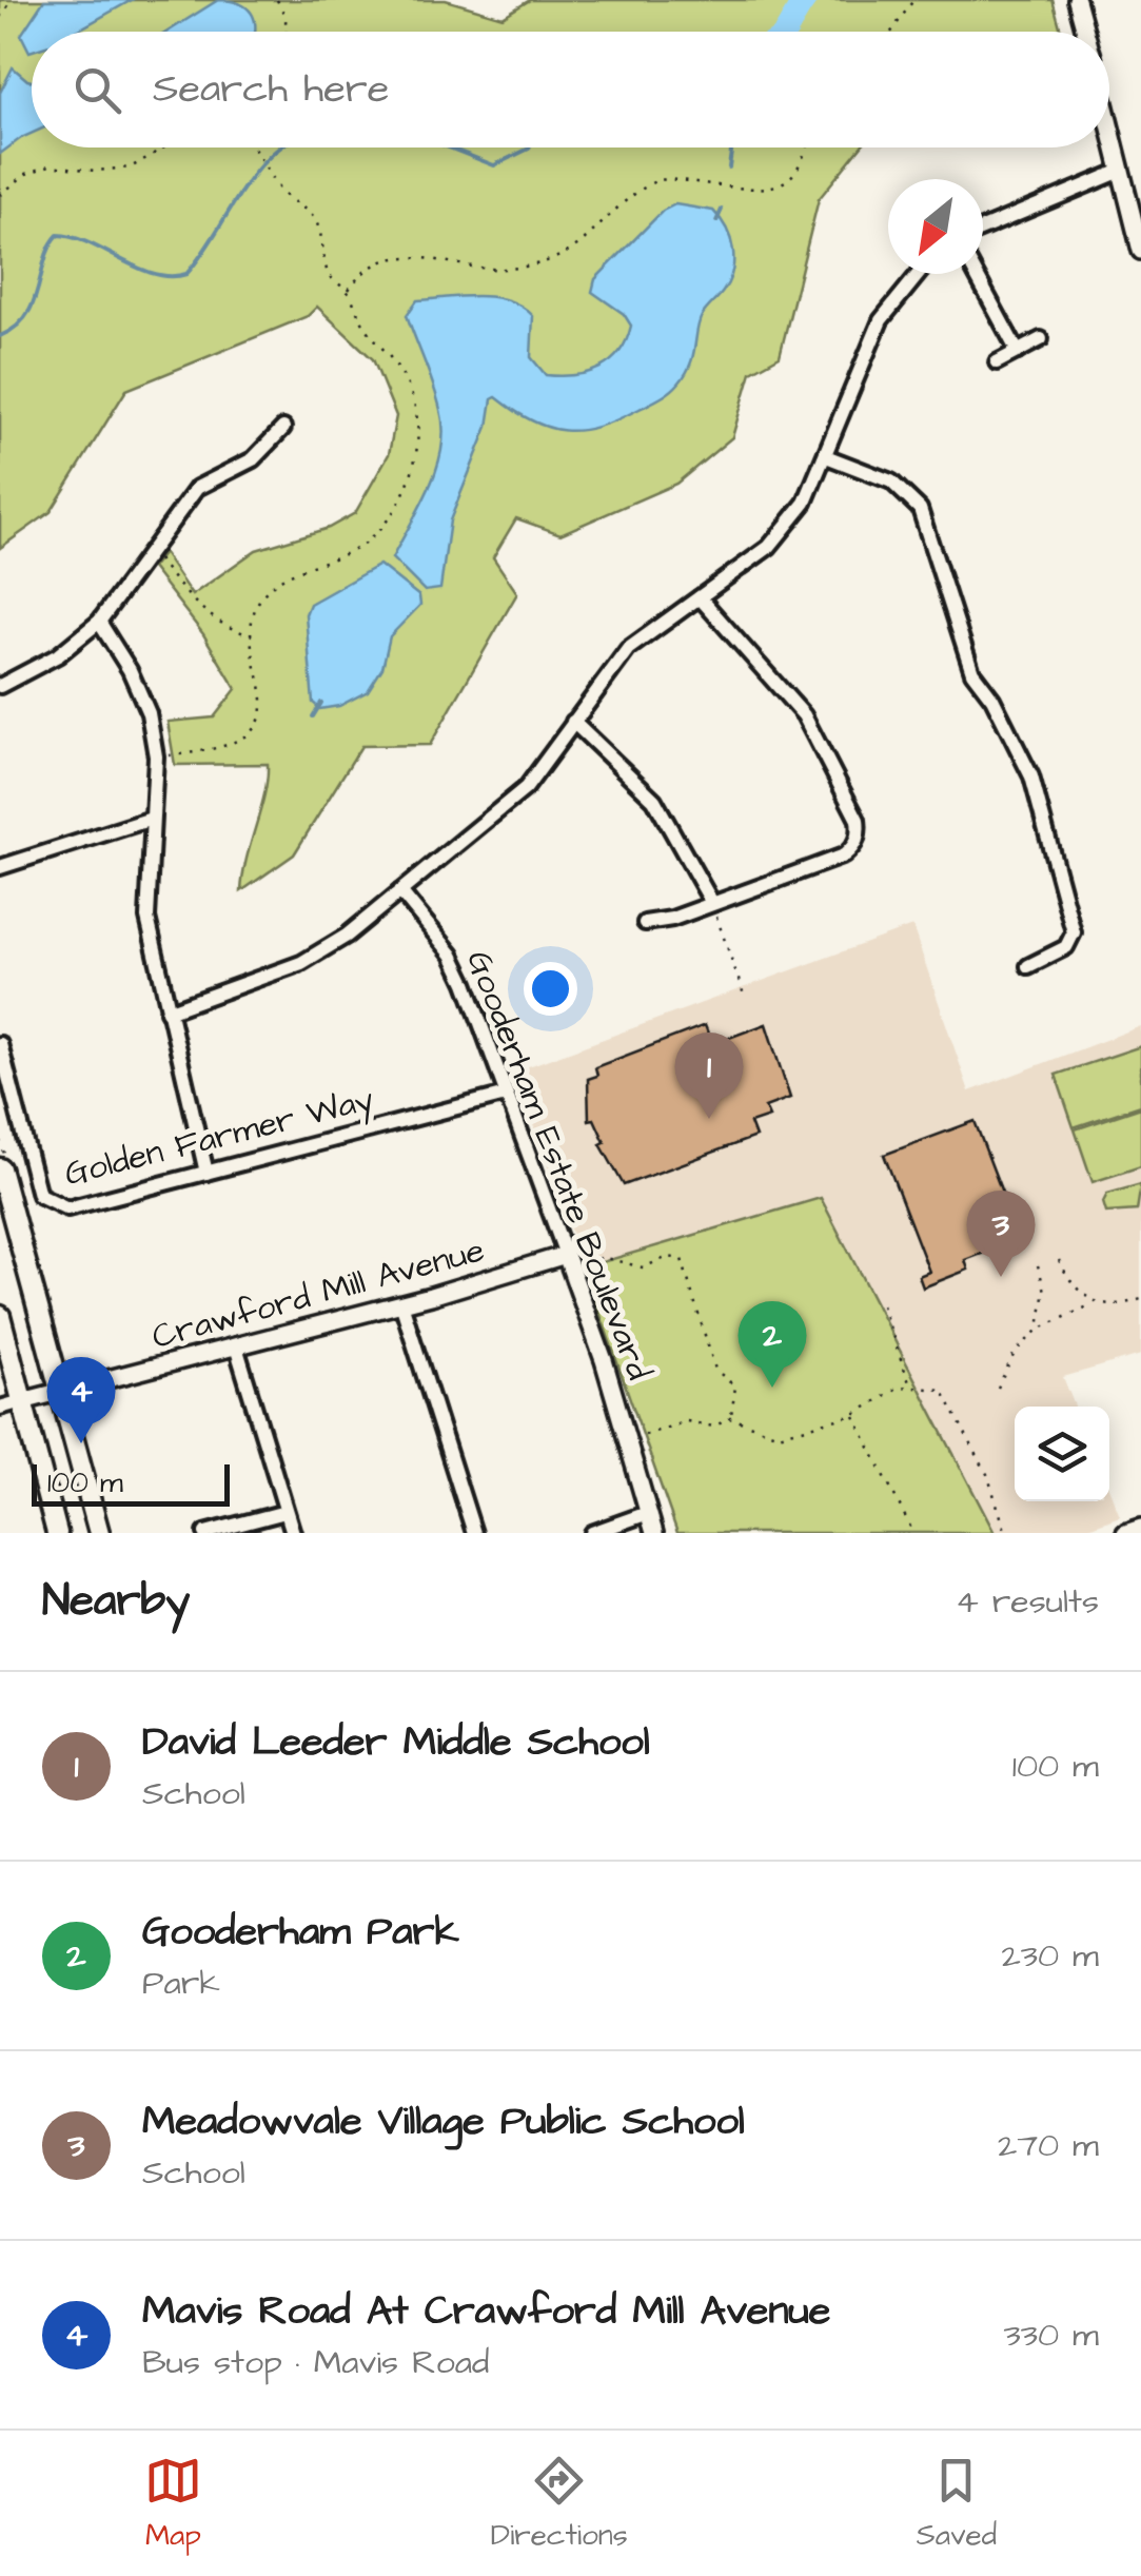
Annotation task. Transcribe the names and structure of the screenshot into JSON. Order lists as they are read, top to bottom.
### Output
{
  "streets": {
    "street": ["Golden Farmer Way", "Gooderham Estate Boulevard", "Crawford Mill Avenue"]
  },
  "crossings": [
    ["Golden Farmer Way", "Gooderham Estate Boulevard"],
    ["Gooderham Estate Boulevard", "Crawford Mill Avenue"]
  ],
  "scale_bar": "100 m",
  "north": "bottom left",
  "page": {
    "search": "Search here",
    "pins": [
      "1",
      "3",
      "2",
      "4"
    ],
    "scale": "100 m",
    "heading": ["Nearby", "4 results"],
    "list": [
      {
        "mark": "1",
        "name": "David Leeder Middle School",
        "note": "School",
        "value": "100 m"
      },
      {
        "mark": "2",
        "name": "Gooderham Park",
        "note": "Park",
        "value": "230 m"
      },
      {
        "mark": "3",
        "name": "Meadowvale Village Public School",
        "note": "School",
        "value": "270 m"
      },
      {
        "mark": "4",
        "name": "Mavis Road At Crawford Mill Avenue",
        "note": "Bus stop · Mavis Road",
        "value": "330 m"
      }
    ],
    "nav": ["Map", "Directions", "Saved"]
  }
}
